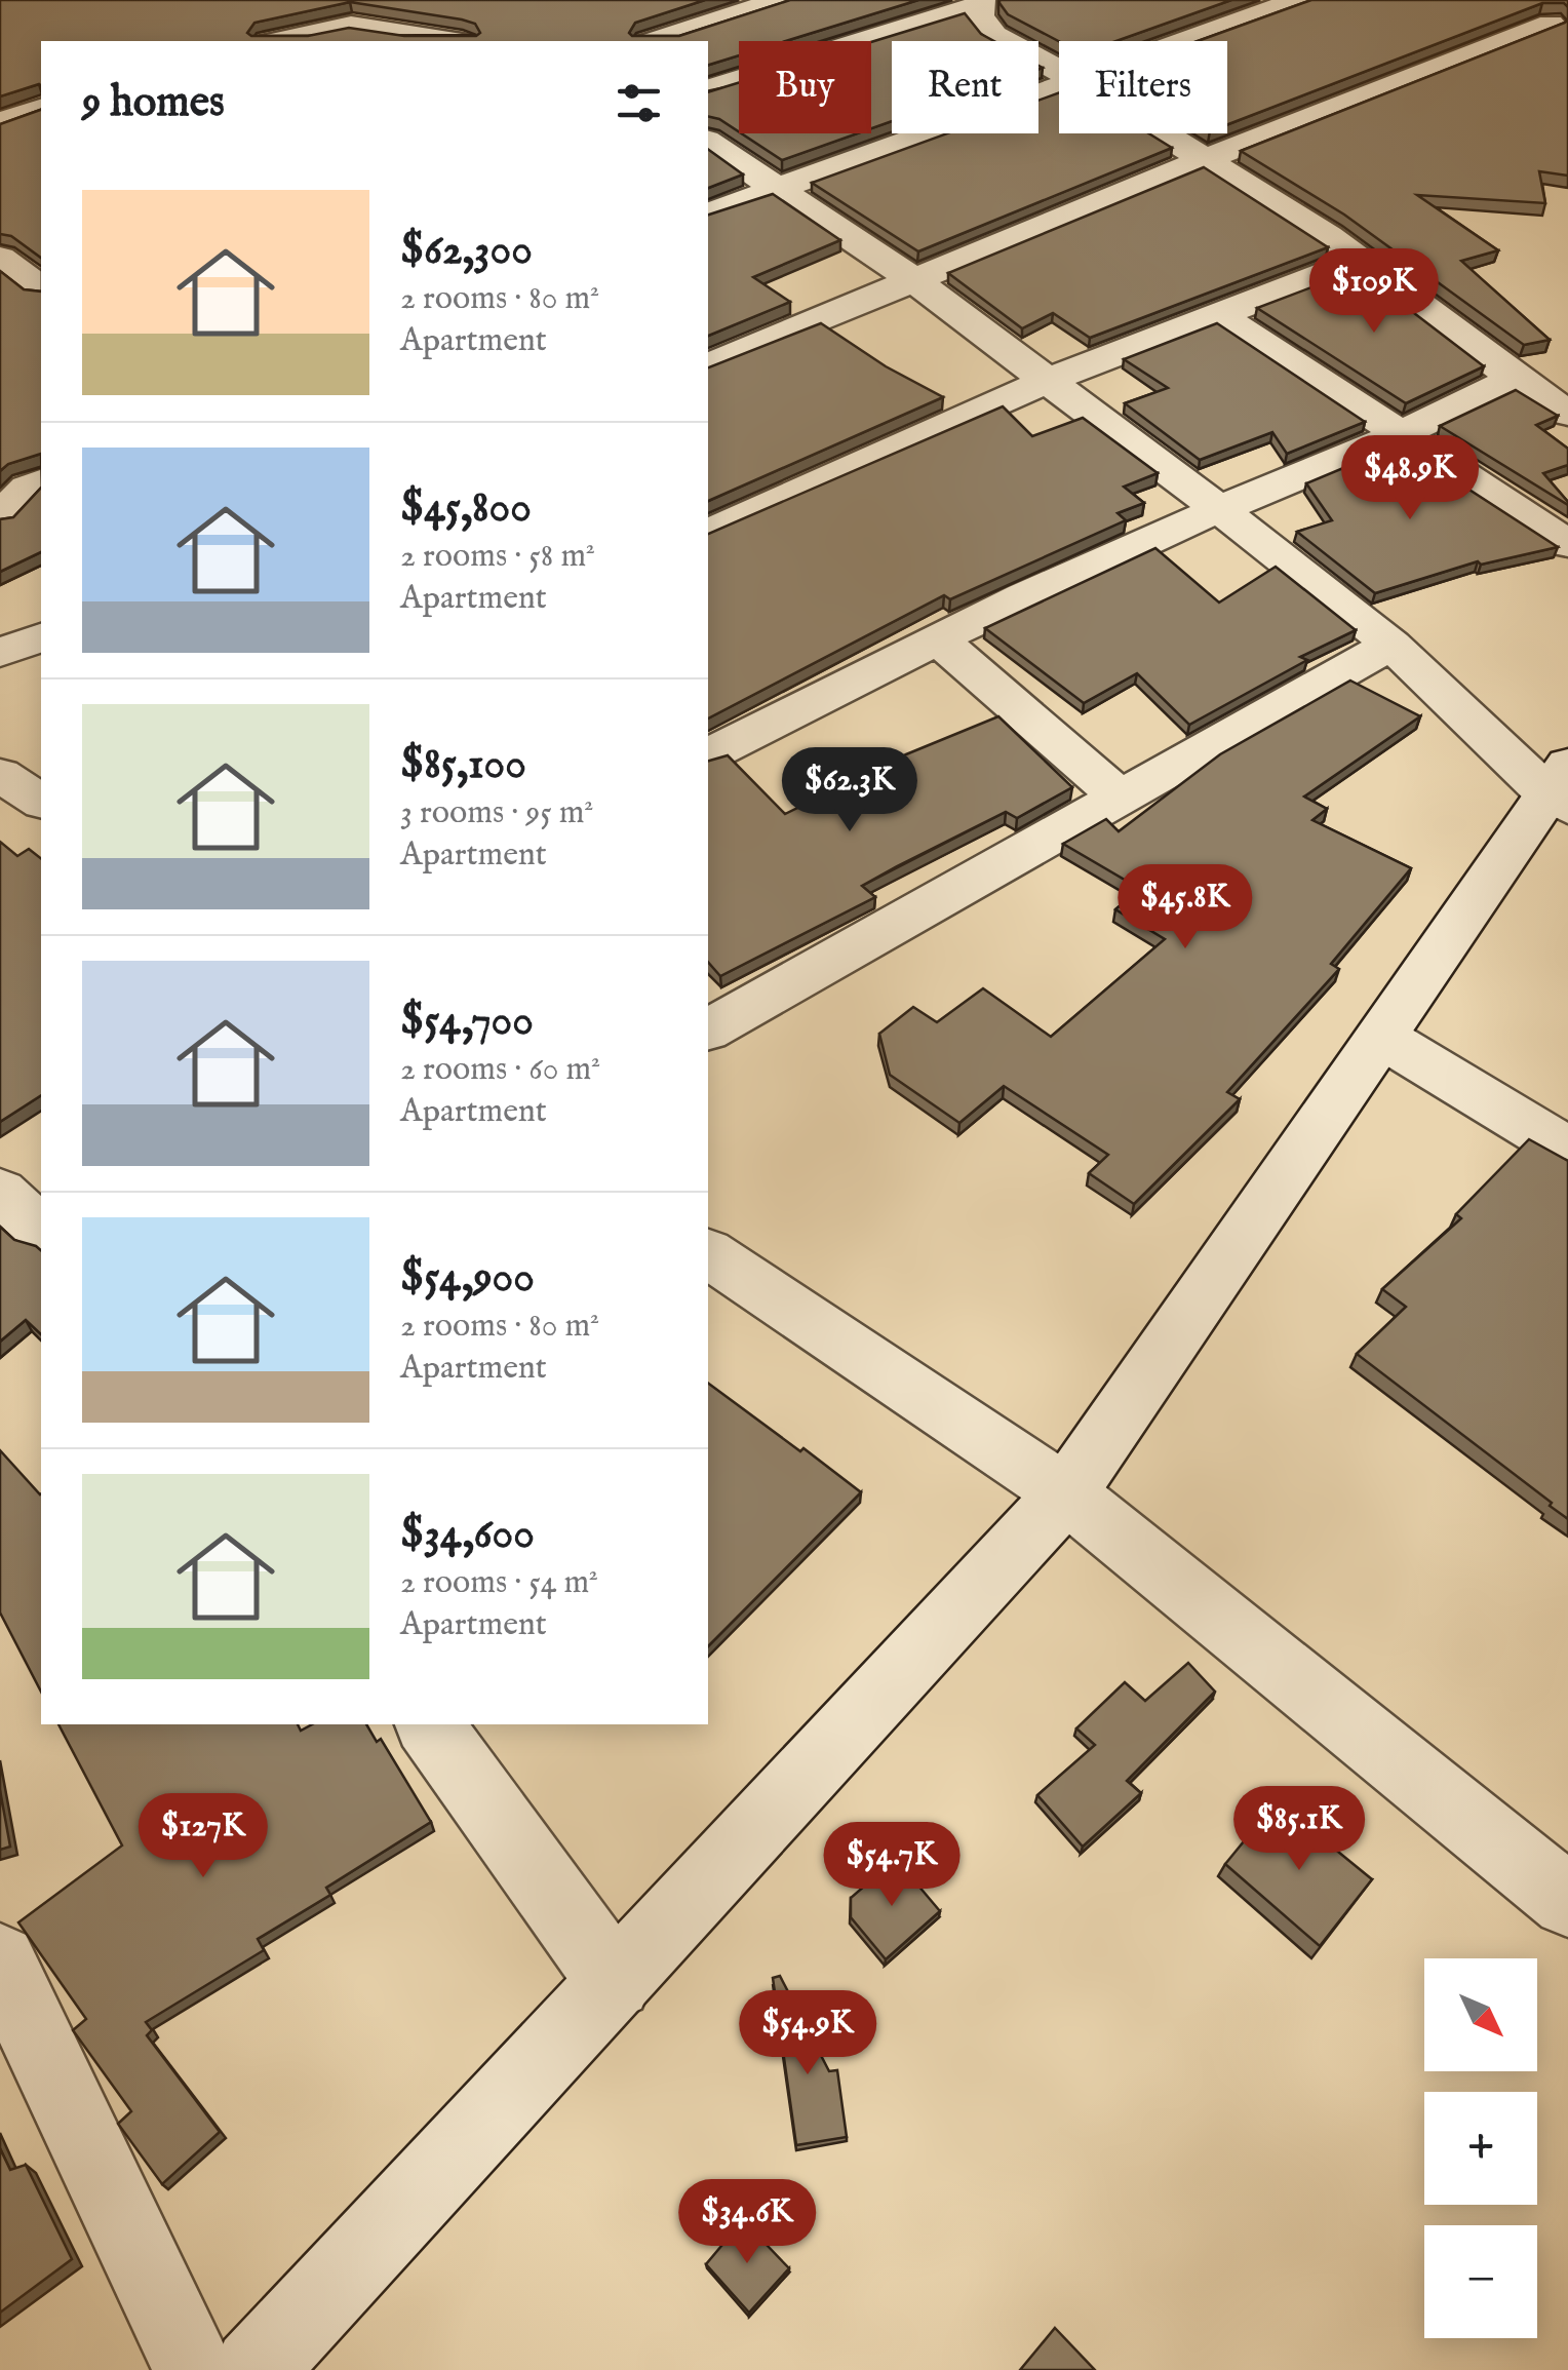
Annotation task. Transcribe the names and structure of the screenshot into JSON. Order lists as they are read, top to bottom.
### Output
{
  "north": "bottom right",
  "page": {
    "chip": ["Buy", "Rent", "Filters"],
    "heading": "9 homes",
    "list": [
      {
        "name": "$62,300",
        "note": "2 rooms · 80 m² · Apartment"
      },
      {
        "name": "$45,800",
        "note": "2 rooms · 58 m² · Apartment"
      },
      {
        "name": "$85,100",
        "note": "3 rooms · 95 m² · Apartment"
      },
      {
        "name": "$54,700",
        "note": "2 rooms · 60 m² · Apartment"
      },
      {
        "name": "$54,900",
        "note": "2 rooms · 80 m² · Apartment"
      },
      {
        "name": "$34,600",
        "note": "2 rooms · 54 m² · Apartment"
      }
    ],
    "price": [
      "$109K",
      "$48.9K",
      "$62.3K",
      "$45.8K",
      "$85.1K",
      "$127K",
      "$54.7K",
      "$54.9K",
      "$34.6K"
    ],
    "map_buttons": ["+", "−"]
  }
}
